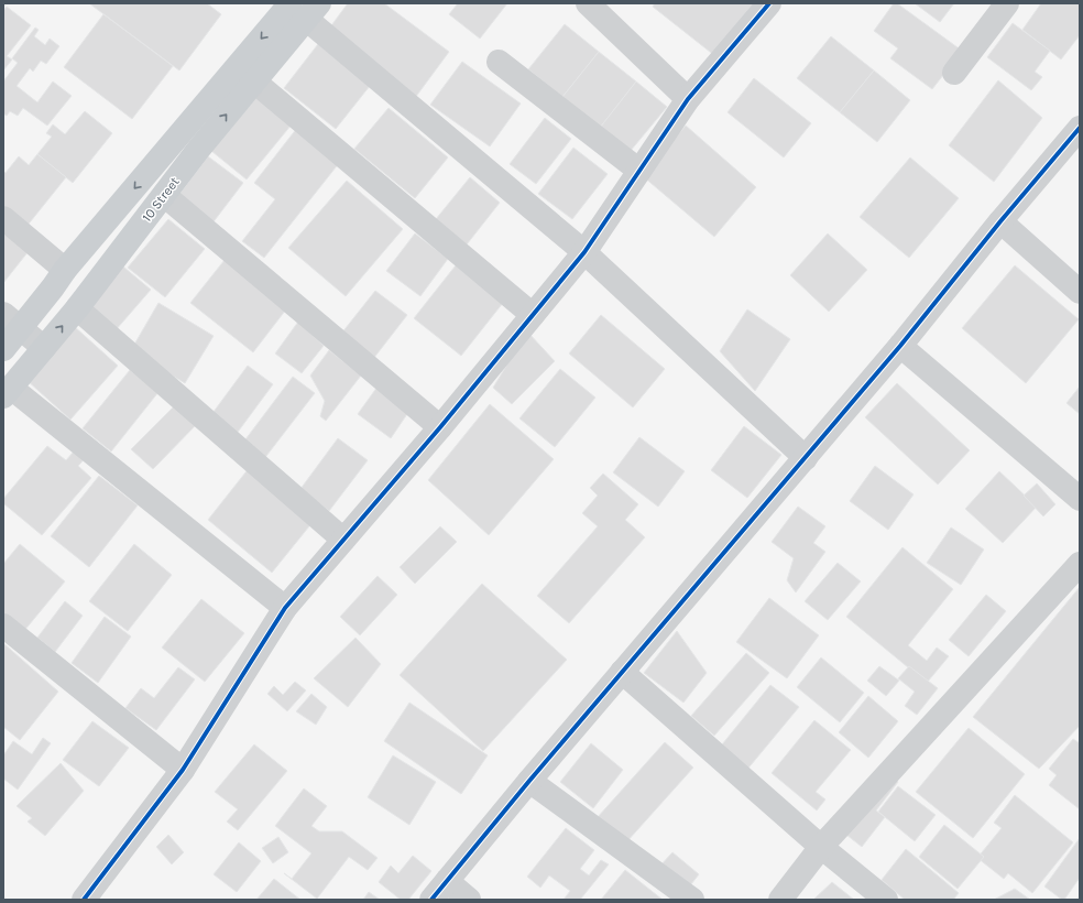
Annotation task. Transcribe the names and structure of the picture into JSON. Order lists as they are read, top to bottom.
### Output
{
  "streets": {
    "main road": ["10 Street"]
  }
}
